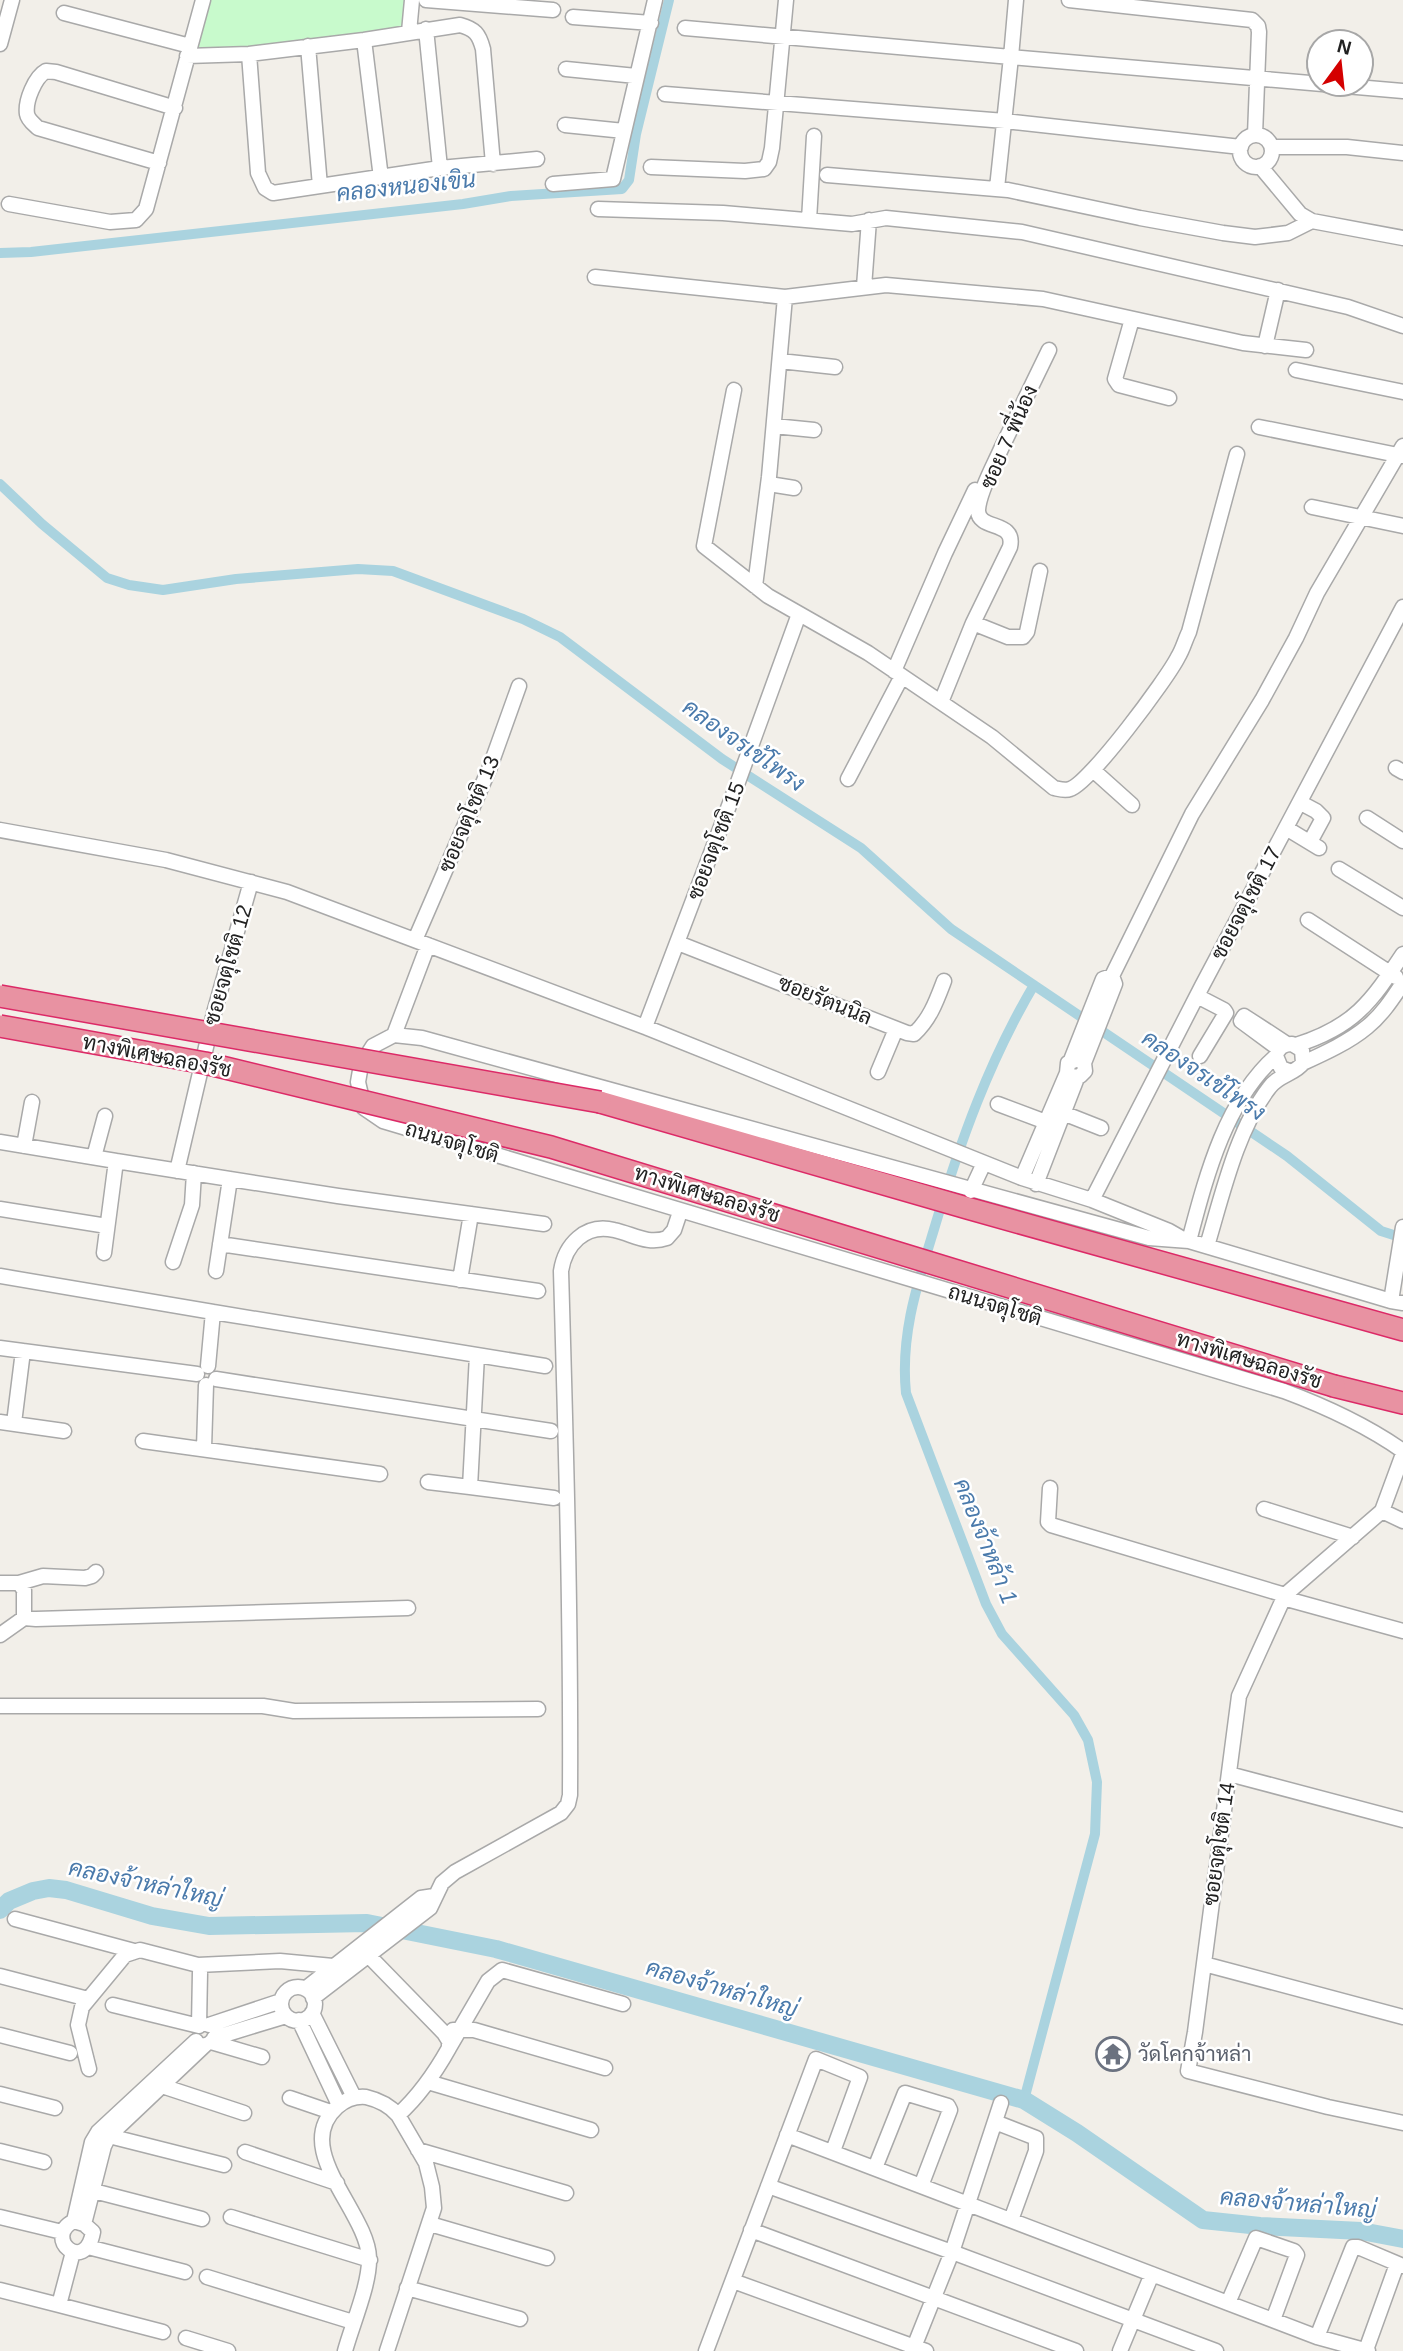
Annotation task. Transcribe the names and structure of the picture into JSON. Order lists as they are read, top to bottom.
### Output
{
  "streets": {
    "highway": ["ทางพิเศษฉลองรัช"],
    "street": [
      "ซอย 7 พี่น้อง",
      "ซอยจตุโชติ 13",
      "ซอยจตุโชติ 15",
      "ซอยจตุโชติ 17",
      "ซอยจตุโชติ 12",
      "ซอยรัตนนิล",
      "ถนนจตุโชติ",
      "ซอยจตุโชติ 14"
    ]
  },
  "crossings": [
    ["ซอยจตุโชติ 13", "ถนนจตุโชติ"],
    ["ซอยจตุโชติ 15", "ซอยรัตนนิล"],
    ["ถนนจตุโชติ", "ซอยจตุโชติ 14"]
  ],
  "water": [
    "คลองหนองเขิน",
    "คลองจรเข้โพรง",
    "คลองจ้าหล้า 1",
    "คลองจ้าหล่าใหญ่"
  ],
  "places": {
    "temple": ["วัดโคกจ้าหล่า"]
  },
  "north": "top"
}
